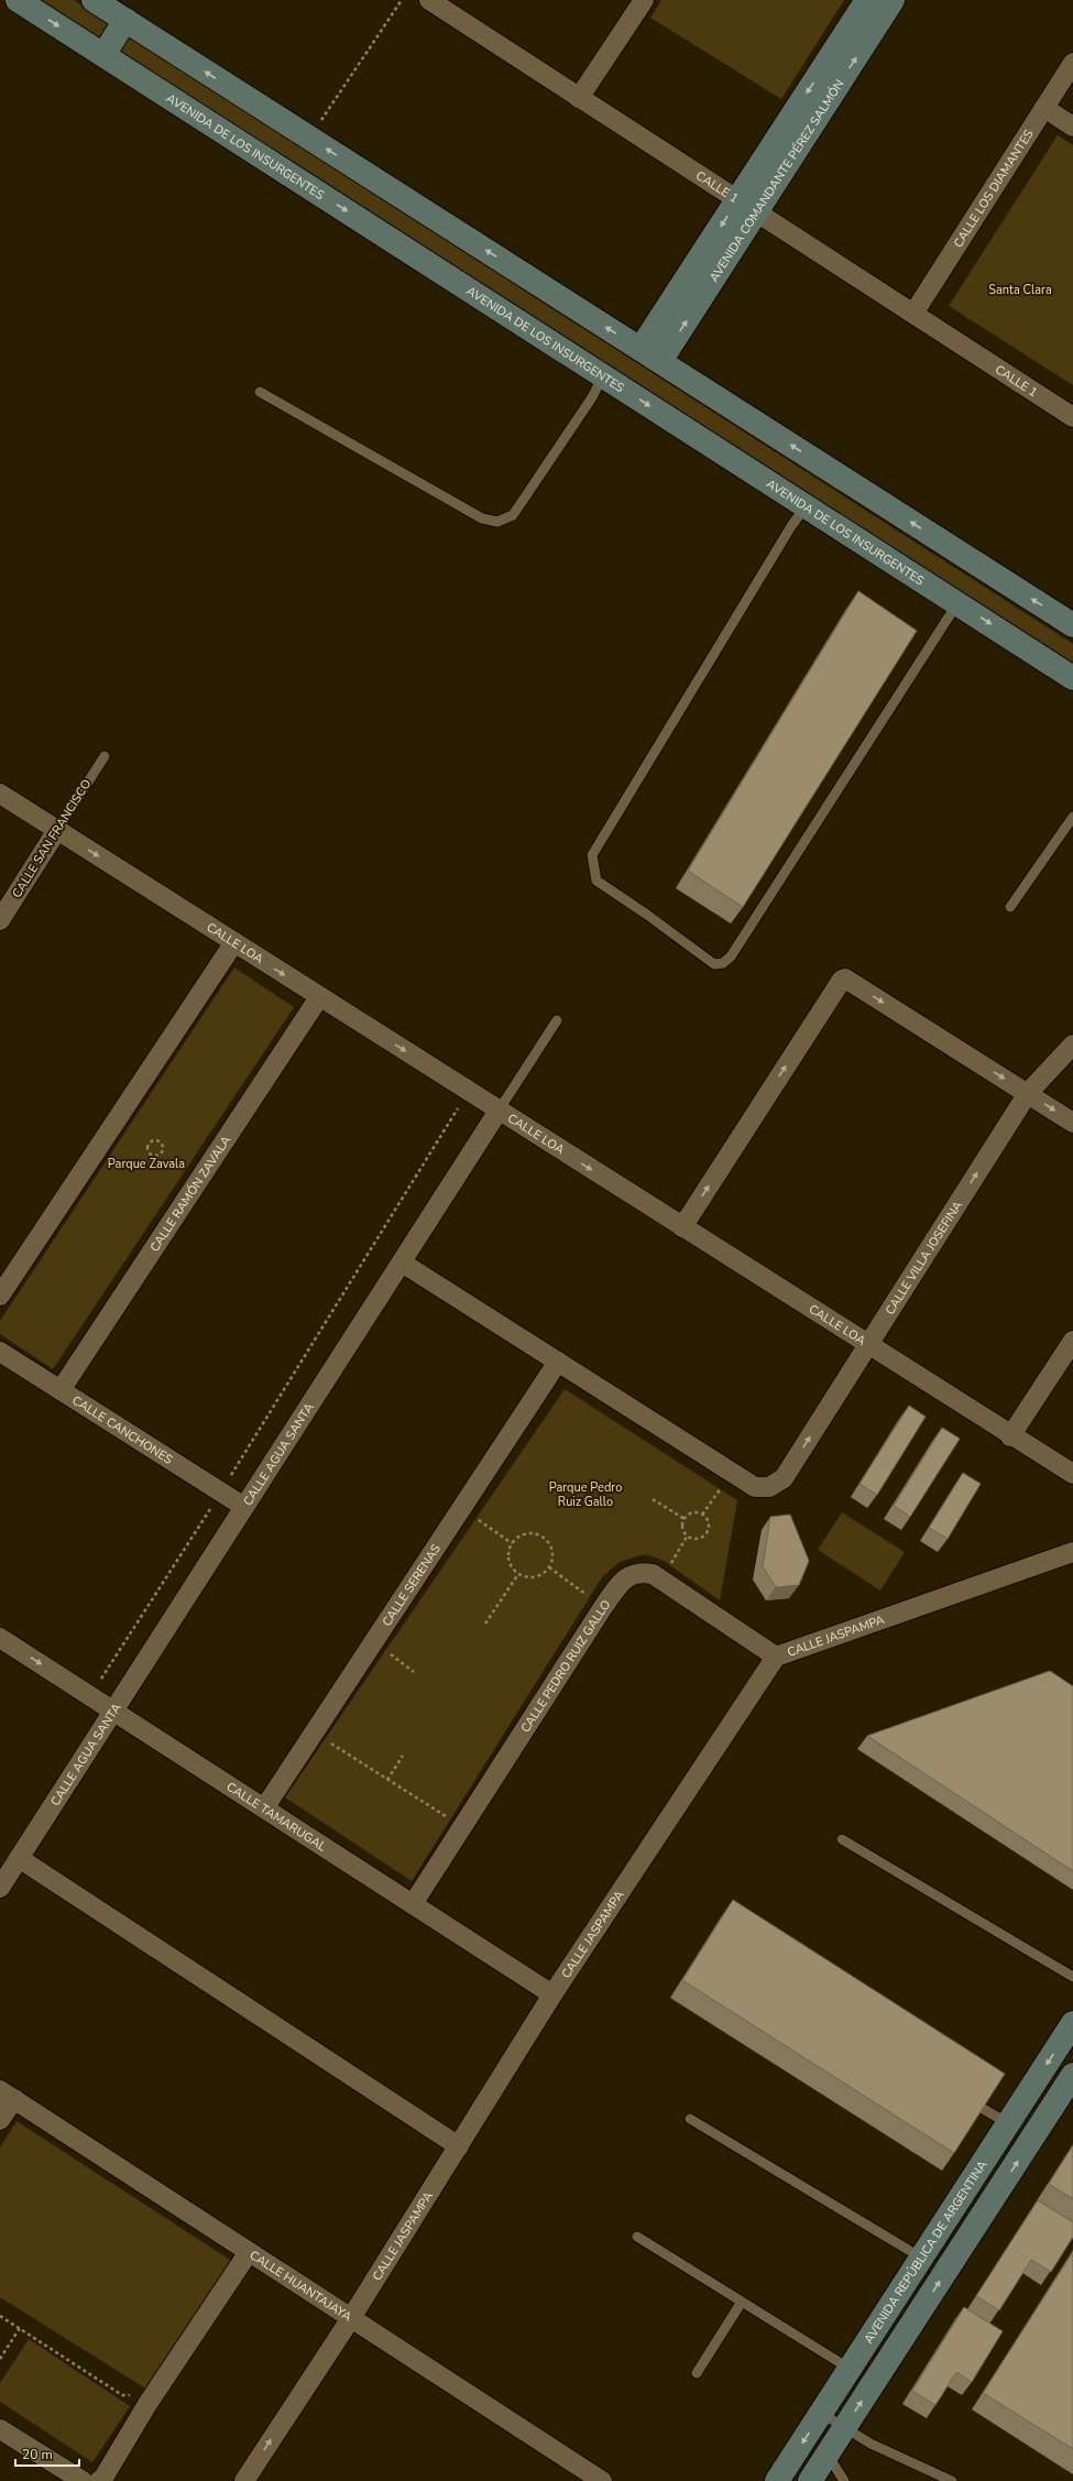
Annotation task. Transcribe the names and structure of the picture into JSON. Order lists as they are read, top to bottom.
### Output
{
  "streets": {
    "main road": ["AVENIDA DE LOS INSURGENTES", "AVENIDA COMANDANTE PÉREZ SALMÓN", "AVENIDA REPÚBLICA DE ARGENTINA"],
    "street": [
      "CALLE 1",
      "CALLE LOS DIAMANTES",
      "CALLE SAN FRANCISCO",
      "CALLE LOA",
      "CALLE RAMÓN ZAVALA",
      "CALLE VILLA JOSEFINA",
      "CALLE CANCHONES",
      "CALLE AGUA SANTA",
      "CALLE SERENAS",
      "CALLE JASPAMPA",
      "CALLE PEDRO RUIZ GALLO",
      "CALLE TAMARUGAL",
      "CALLE HUANTAJAYA"
    ]
  },
  "crossings": [
    ["AVENIDA COMANDANTE PÉREZ SALMÓN", "CALLE 1"],
    ["CALLE 1", "CALLE LOS DIAMANTES"],
    ["CALLE SAN FRANCISCO", "CALLE LOA"],
    ["CALLE LOA", "CALLE RAMÓN ZAVALA"],
    ["CALLE LOA", "CALLE VILLA JOSEFINA"],
    ["CALLE LOA", "CALLE AGUA SANTA"],
    ["CALLE RAMÓN ZAVALA", "CALLE CANCHONES"],
    ["CALLE CANCHONES", "CALLE AGUA SANTA"],
    ["CALLE AGUA SANTA", "CALLE TAMARUGAL"],
    ["CALLE SERENAS", "CALLE TAMARUGAL"],
    ["CALLE JASPAMPA", "CALLE PEDRO RUIZ GALLO"],
    ["CALLE JASPAMPA", "CALLE TAMARUGAL"],
    ["CALLE JASPAMPA", "CALLE HUANTAJAYA"],
    ["CALLE PEDRO RUIZ GALLO", "CALLE TAMARUGAL"]
  ],
  "one_way": ["CALLE LOA", "CALLE VILLA JOSEFINA"],
  "parks": ["Santa Clara", "Parque Zavala", "Parque Pedro Ruiz Gallo"],
  "scale_bar": "20 m"
}
